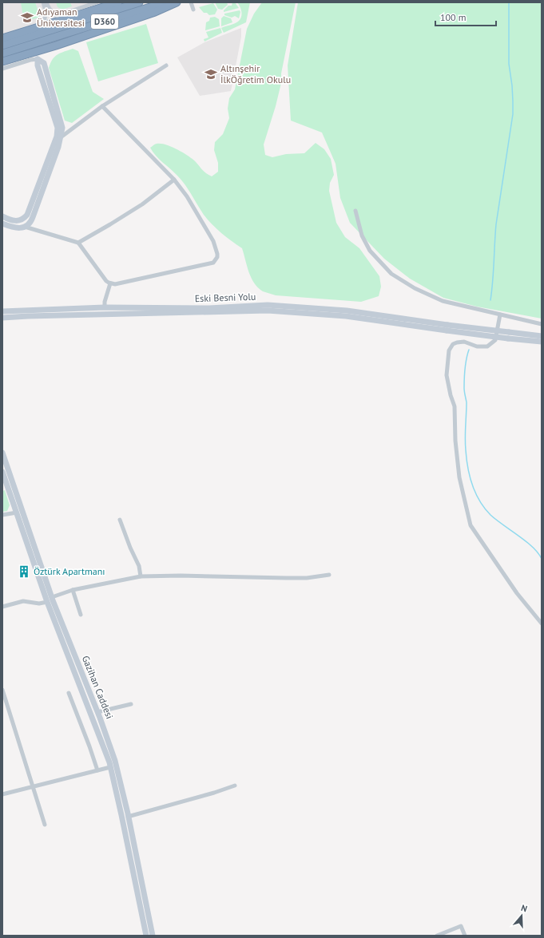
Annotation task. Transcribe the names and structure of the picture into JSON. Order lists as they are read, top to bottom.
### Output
{
  "streets": {
    "highway": ["D360"],
    "main road": ["Eski Besni Yolu", "Gazihan Caddesi"]
  },
  "places": {
    "school or university": ["Adıyaman Üniversitesi", "Altınşehir İlkÖğretim Okulu"],
    "building": ["Öztürk Apartmanı"]
  },
  "scale_bar": "100 m",
  "north": "top"
}
